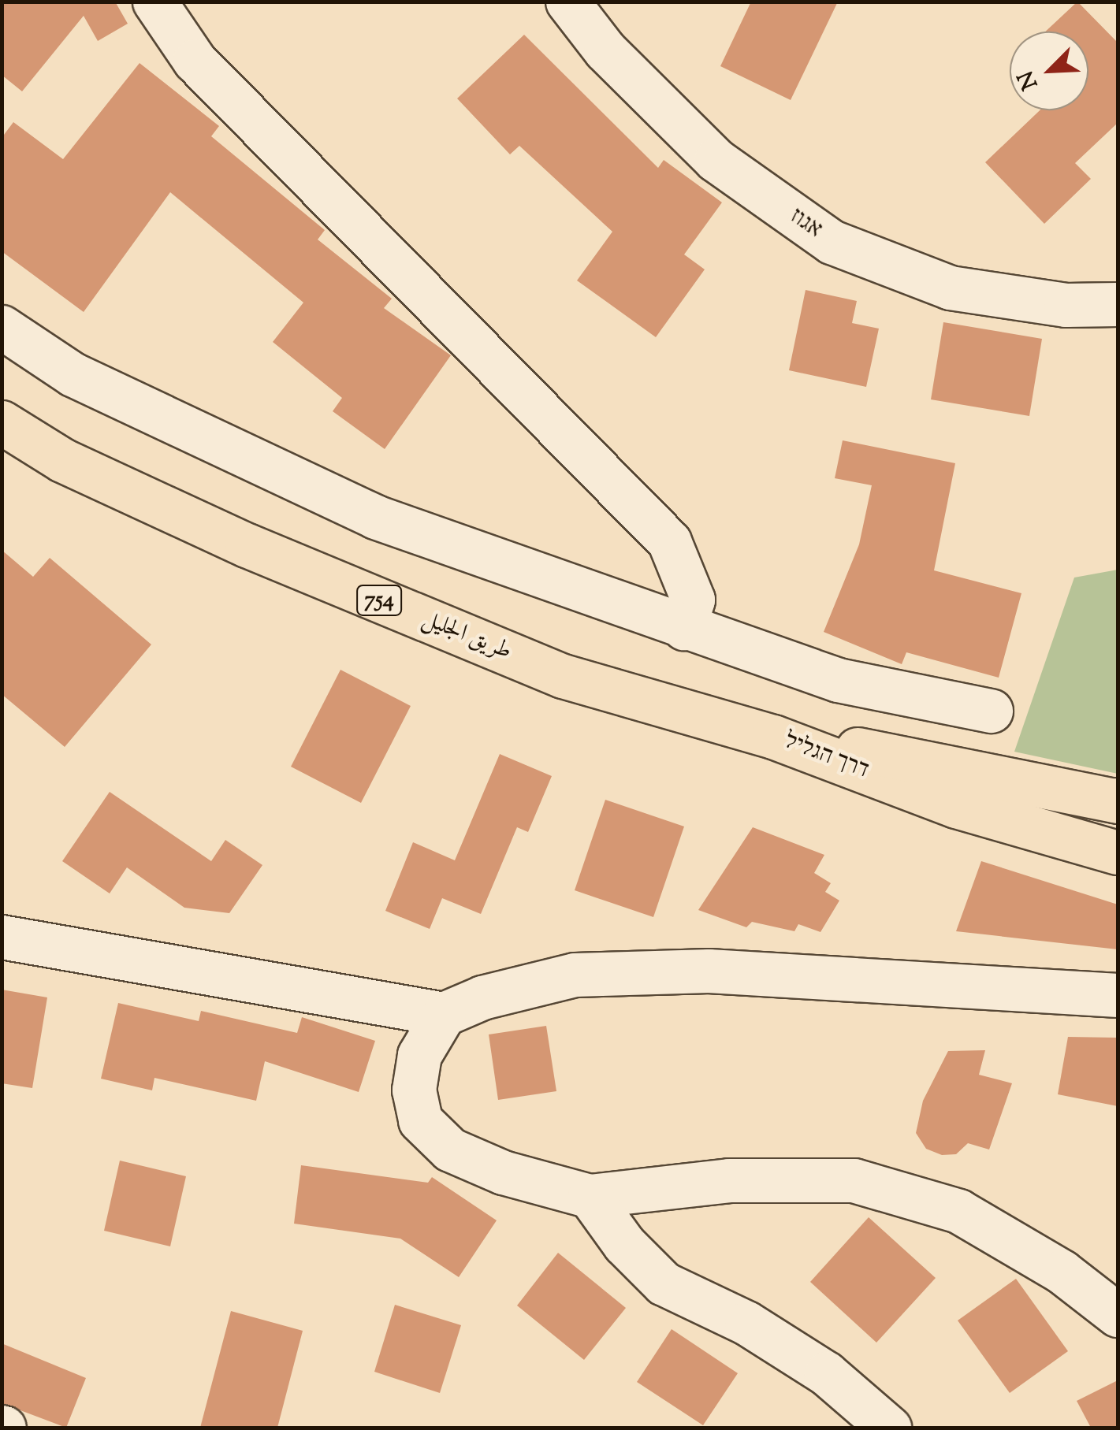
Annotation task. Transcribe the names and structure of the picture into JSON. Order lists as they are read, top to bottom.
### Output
{
  "streets": {
    "main road": ["754", "طريق الجليل", "דרך הגליל"],
    "street": ["אגוז"]
  },
  "crossings": [
    ["طريق الجليل", "דרך הגליל"]
  ],
  "north": "bottom left"
}
